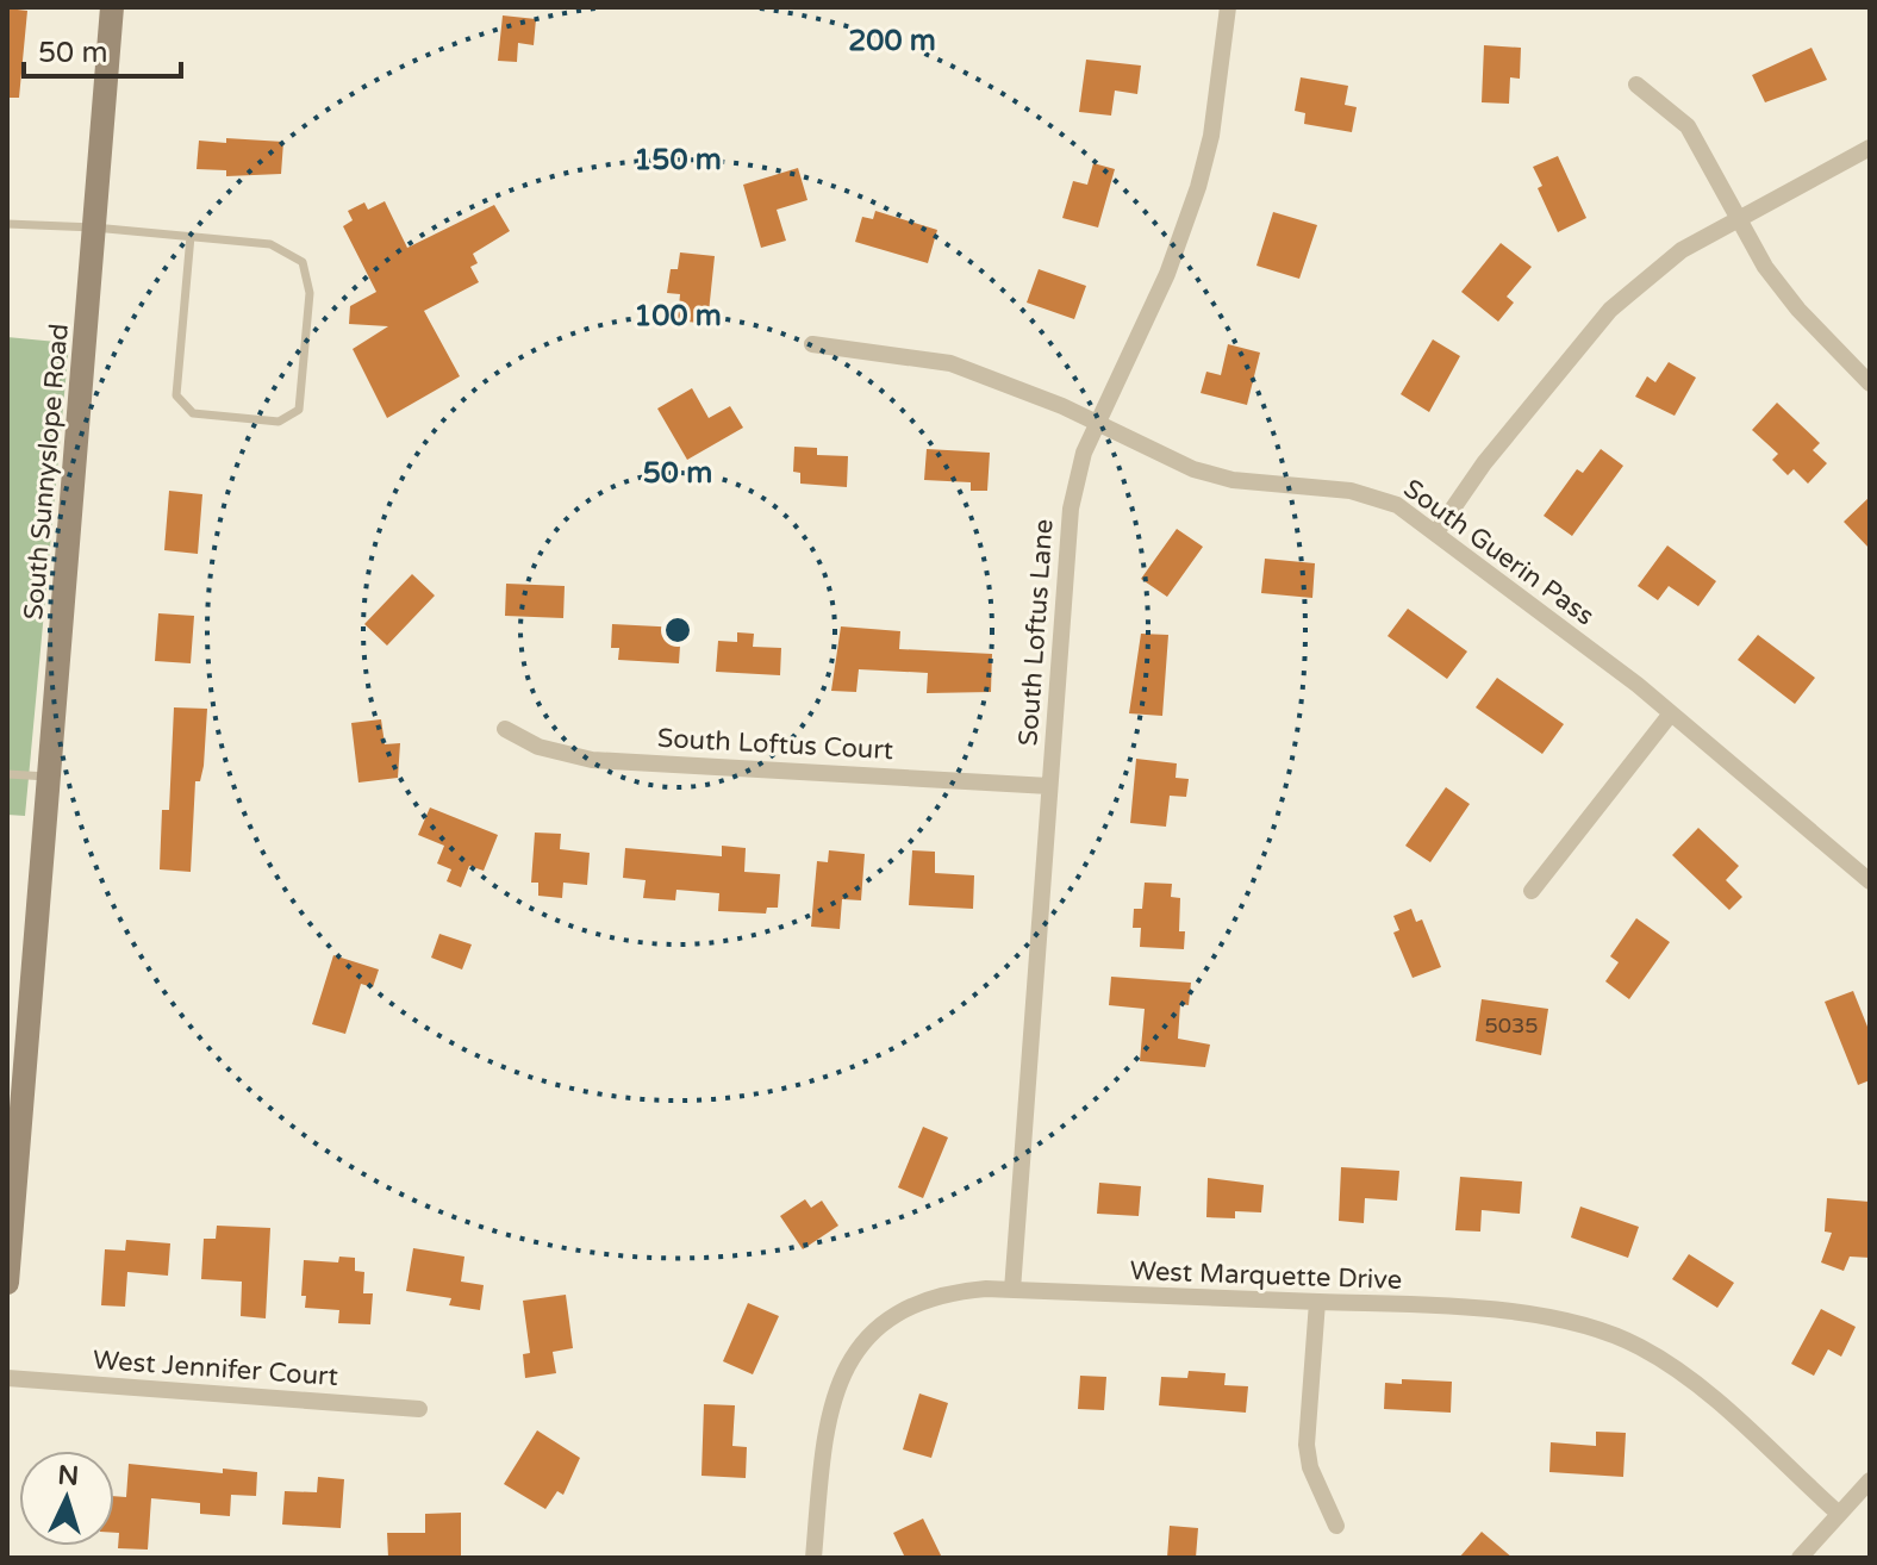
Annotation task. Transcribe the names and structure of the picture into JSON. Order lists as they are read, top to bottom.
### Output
{
  "streets": {
    "street": [
      "South Sunnyslope Road",
      "South Guerin Pass",
      "South Loftus Lane",
      "South Loftus Court",
      "West Marquette Drive",
      "West Jennifer Court"
    ]
  },
  "crossings": [
    ["South Guerin Pass", "South Loftus Lane"],
    ["South Loftus Lane", "South Loftus Court"],
    ["South Loftus Lane", "West Marquette Drive"]
  ],
  "house_numbers": ["5035"],
  "scale_bar": "50 m",
  "north": "top",
  "rings": [
    "200 m",
    "150 m",
    "100 m",
    "50 m"
  ]
}
